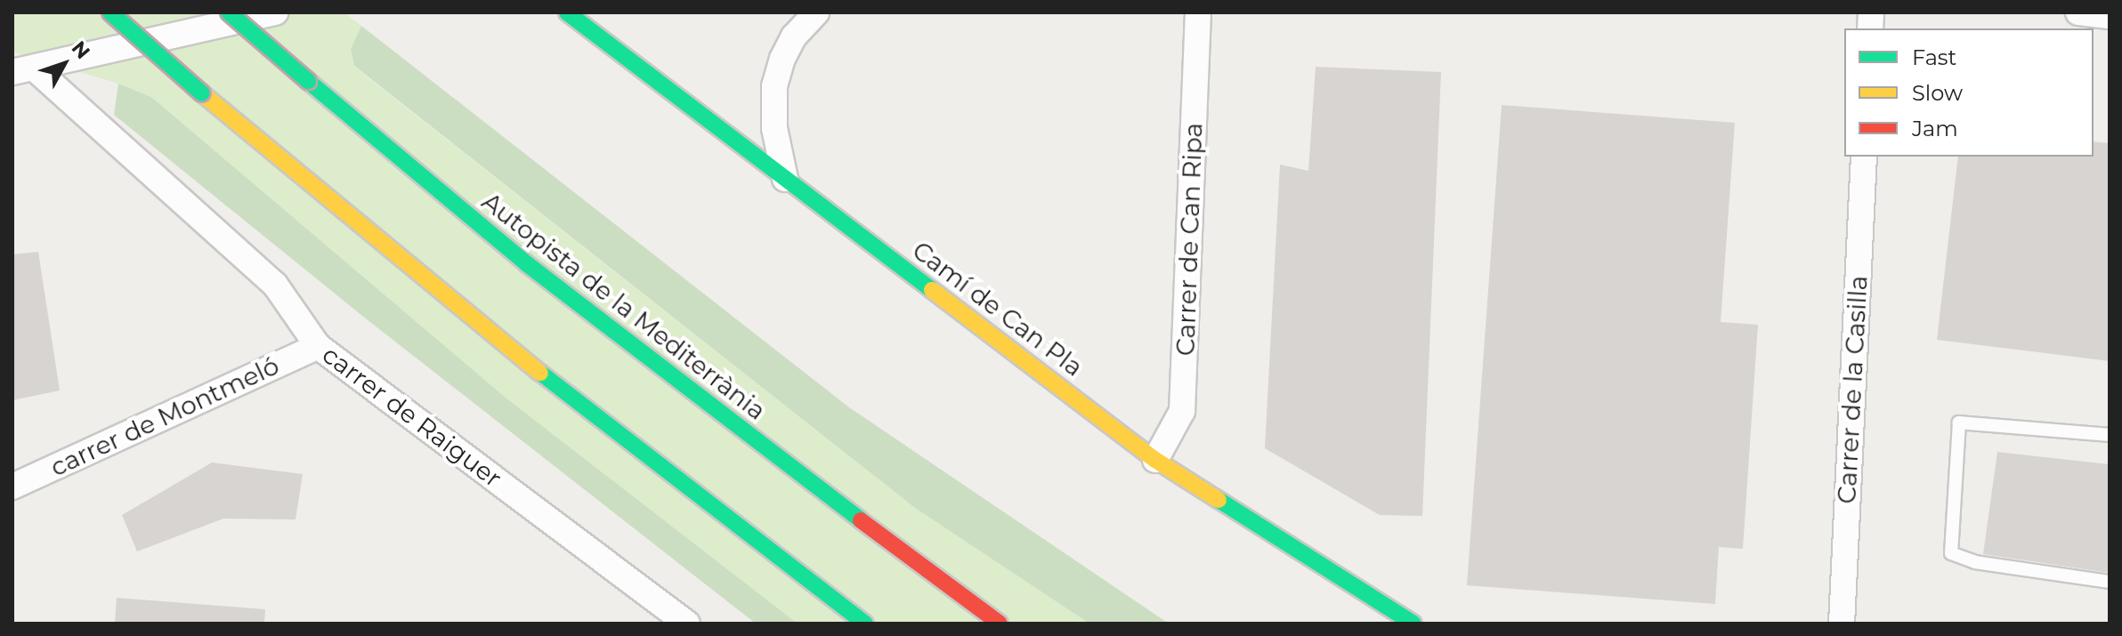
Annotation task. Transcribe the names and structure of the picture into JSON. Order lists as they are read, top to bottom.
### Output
{
  "streets": {
    "main road": ["Autopista de la Mediterrània", "Camí de Can Pla"],
    "street": [
      "Carrer de Can Ripa",
      "Carrer de la Casilla",
      "carrer de Montmeló",
      "carrer de Raiguer"
    ]
  },
  "crossings": [
    ["Carrer de Can Ripa", "Camí de Can Pla"],
    ["carrer de Montmeló", "carrer de Raiguer"]
  ],
  "legend": ["Fast", "Slow", "Jam"],
  "north": "top right"
}
